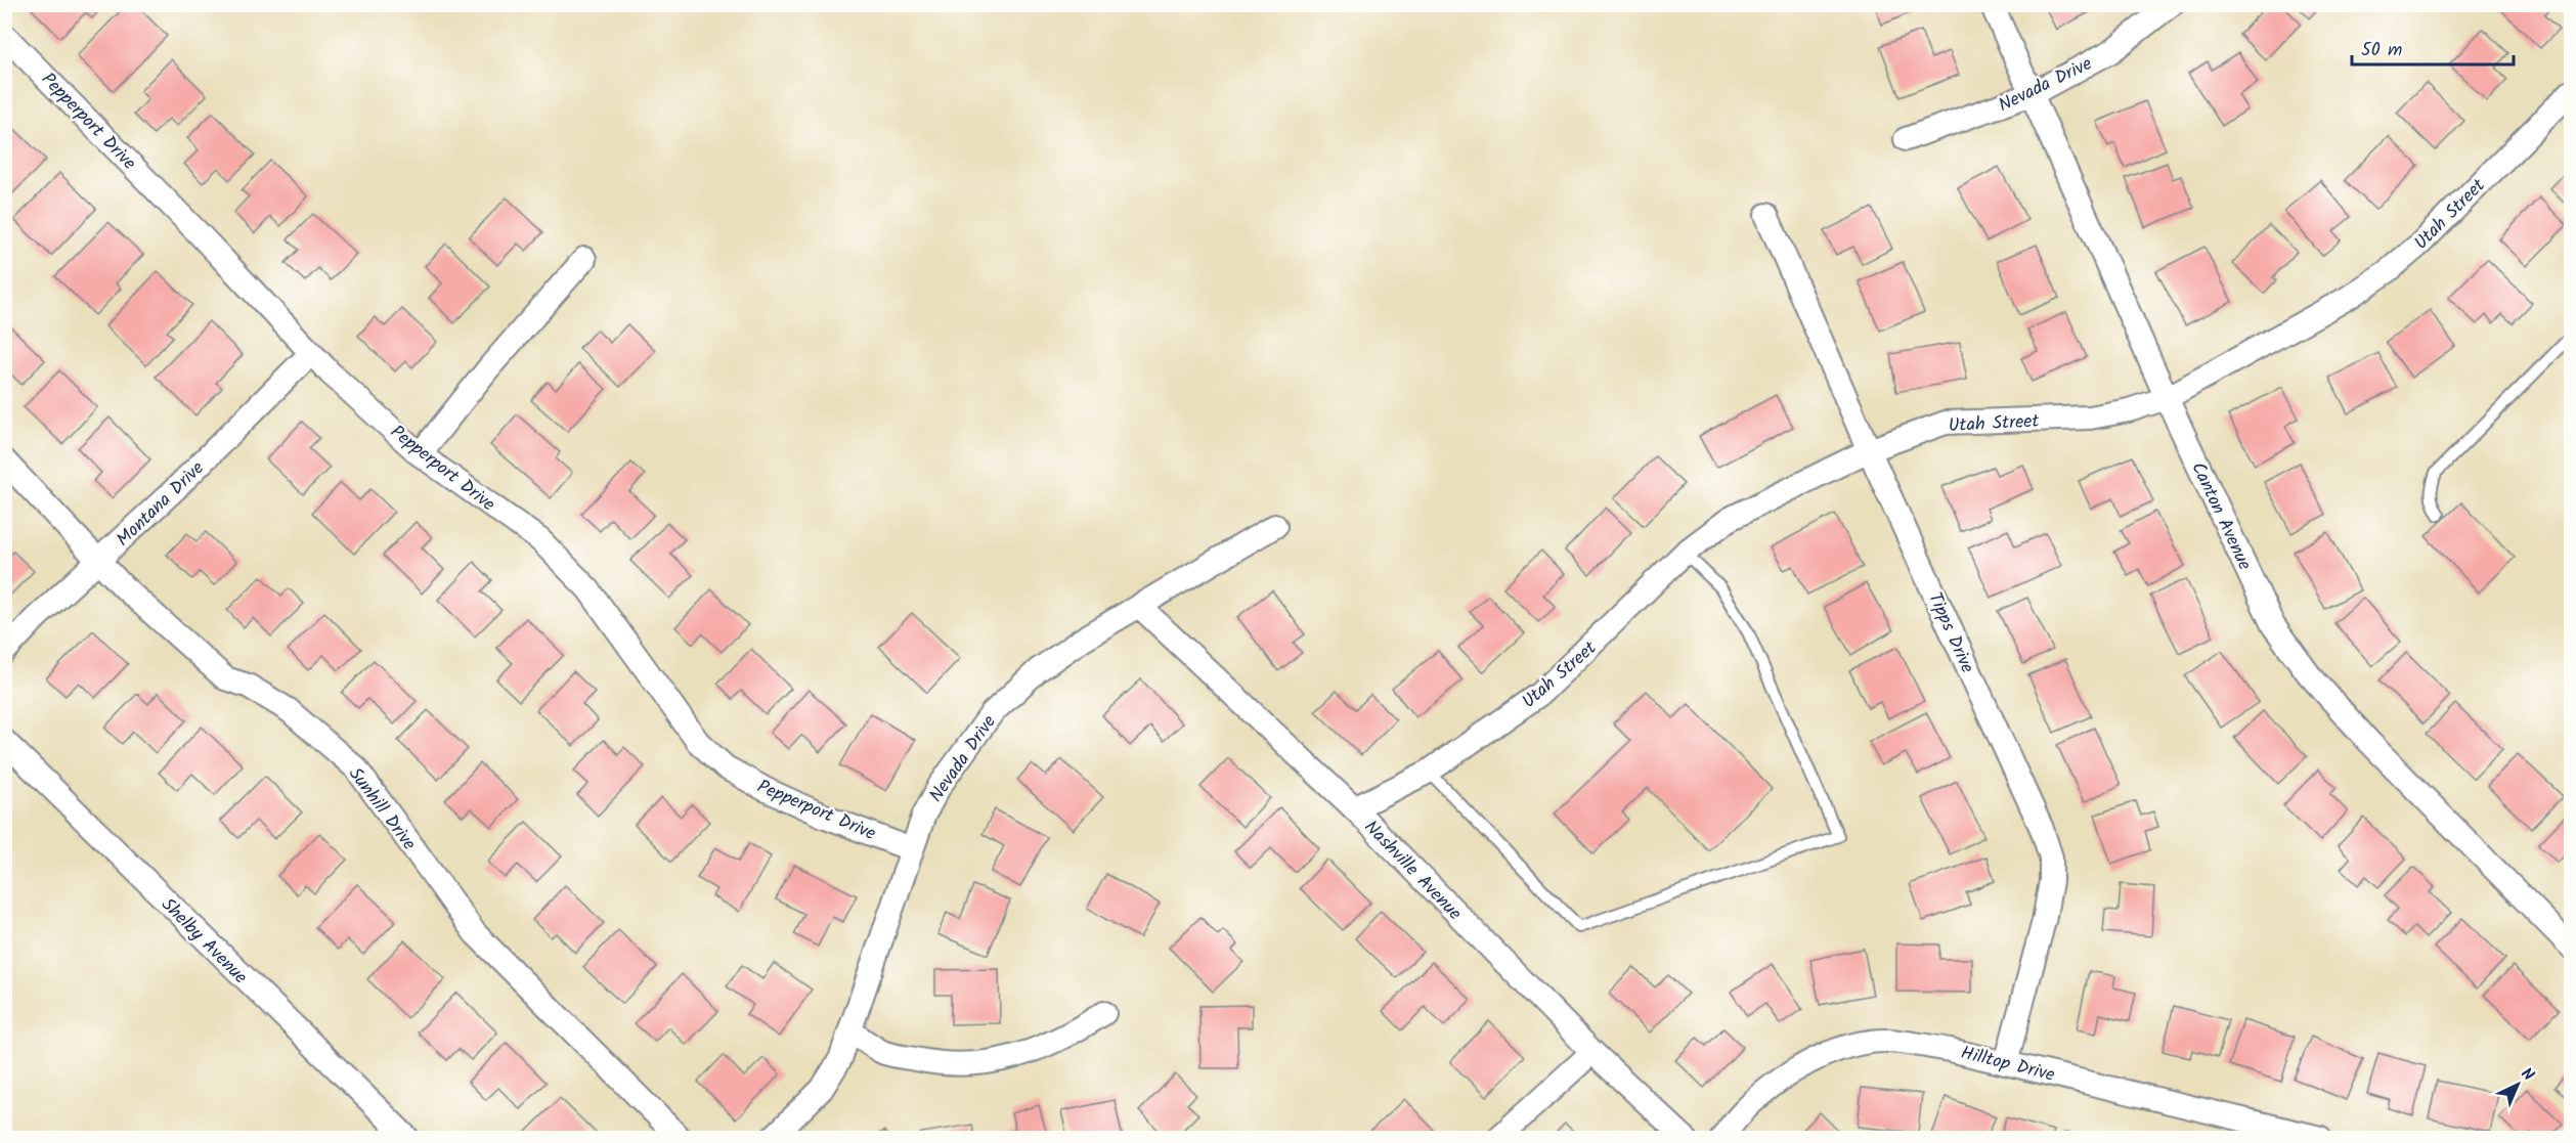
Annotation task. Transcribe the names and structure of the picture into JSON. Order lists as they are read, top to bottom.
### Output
{
  "streets": {
    "street": [
      "Nevada Drive",
      "Pepperport Drive",
      "Utah Street",
      "Montana Drive",
      "Canton Avenue",
      "Tipps Drive",
      "Sunhill Drive",
      "Nashville Avenue",
      "Shelby Avenue",
      "Hilltop Drive"
    ]
  },
  "crossings": [
    ["Nevada Drive", "Pepperport Drive"],
    ["Nevada Drive", "Canton Avenue"],
    ["Nevada Drive", "Nashville Avenue"],
    ["Pepperport Drive", "Montana Drive"],
    ["Utah Street", "Canton Avenue"],
    ["Utah Street", "Tipps Drive"],
    ["Utah Street", "Nashville Avenue"],
    ["Montana Drive", "Sunhill Drive"],
    ["Tipps Drive", "Hilltop Drive"]
  ],
  "scale_bar": "50 m",
  "north": "top right"
}
